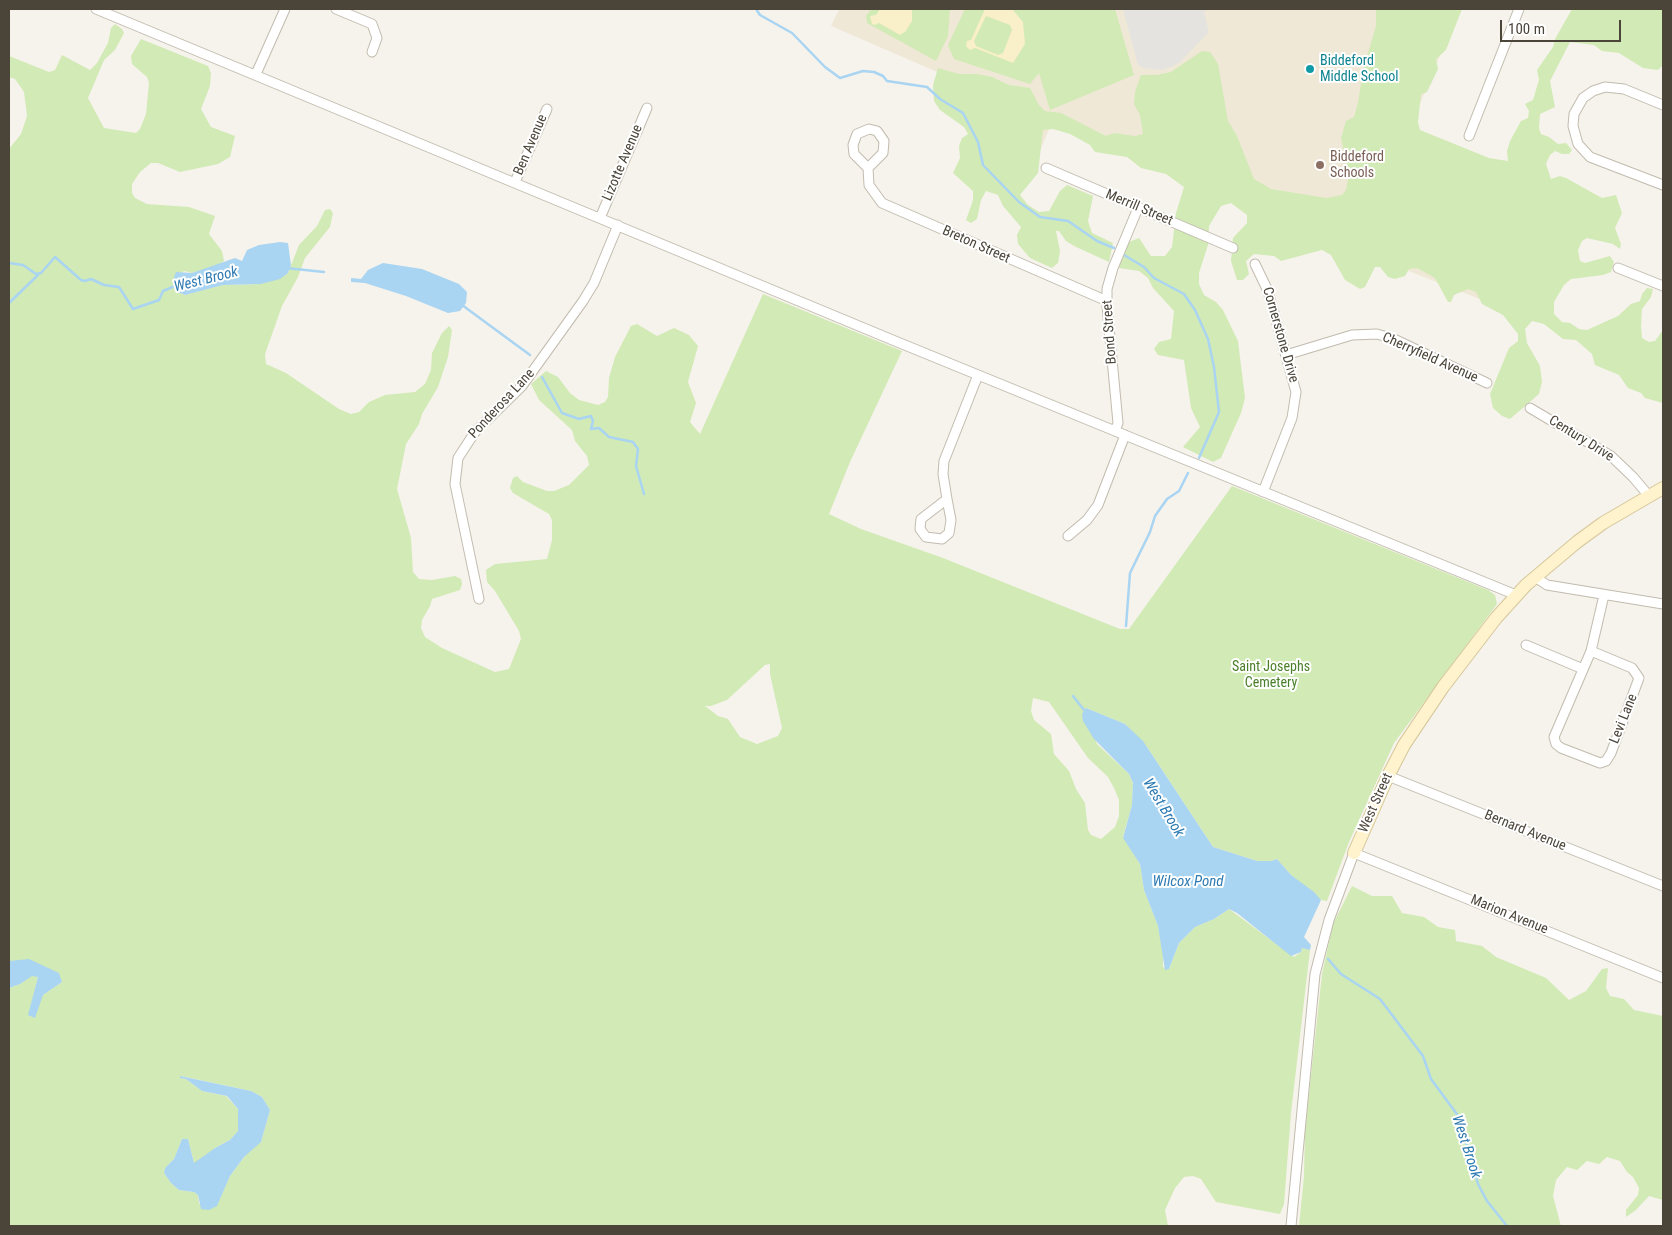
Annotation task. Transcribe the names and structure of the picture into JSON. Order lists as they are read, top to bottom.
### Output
{
  "streets": {
    "street": [
      "Ben Avenue",
      "Lizotte Avenue",
      "Merrill Street",
      "Breton Street",
      "Bond Street",
      "Cornerstone Drive",
      "Cherryfield Avenue",
      "Ponderosa Lane",
      "Century Drive",
      "Levi Lane",
      "West Street",
      "Bernard Avenue",
      "Marion Avenue"
    ]
  },
  "crossings": [
    ["Merrill Street", "Bond Street"],
    ["Breton Street", "Bond Street"],
    ["Cornerstone Drive", "Cherryfield Avenue"],
    ["Century Drive", "West Street"],
    ["West Street", "Bernard Avenue"],
    ["West Street", "Marion Avenue"]
  ],
  "water": ["West Brook", "Wilcox Pond"],
  "parks": ["Saint Josephs Cemetery"],
  "places": ["Biddeford Middle School", "Biddeford Schools"],
  "scale_bar": "100 m"
}
